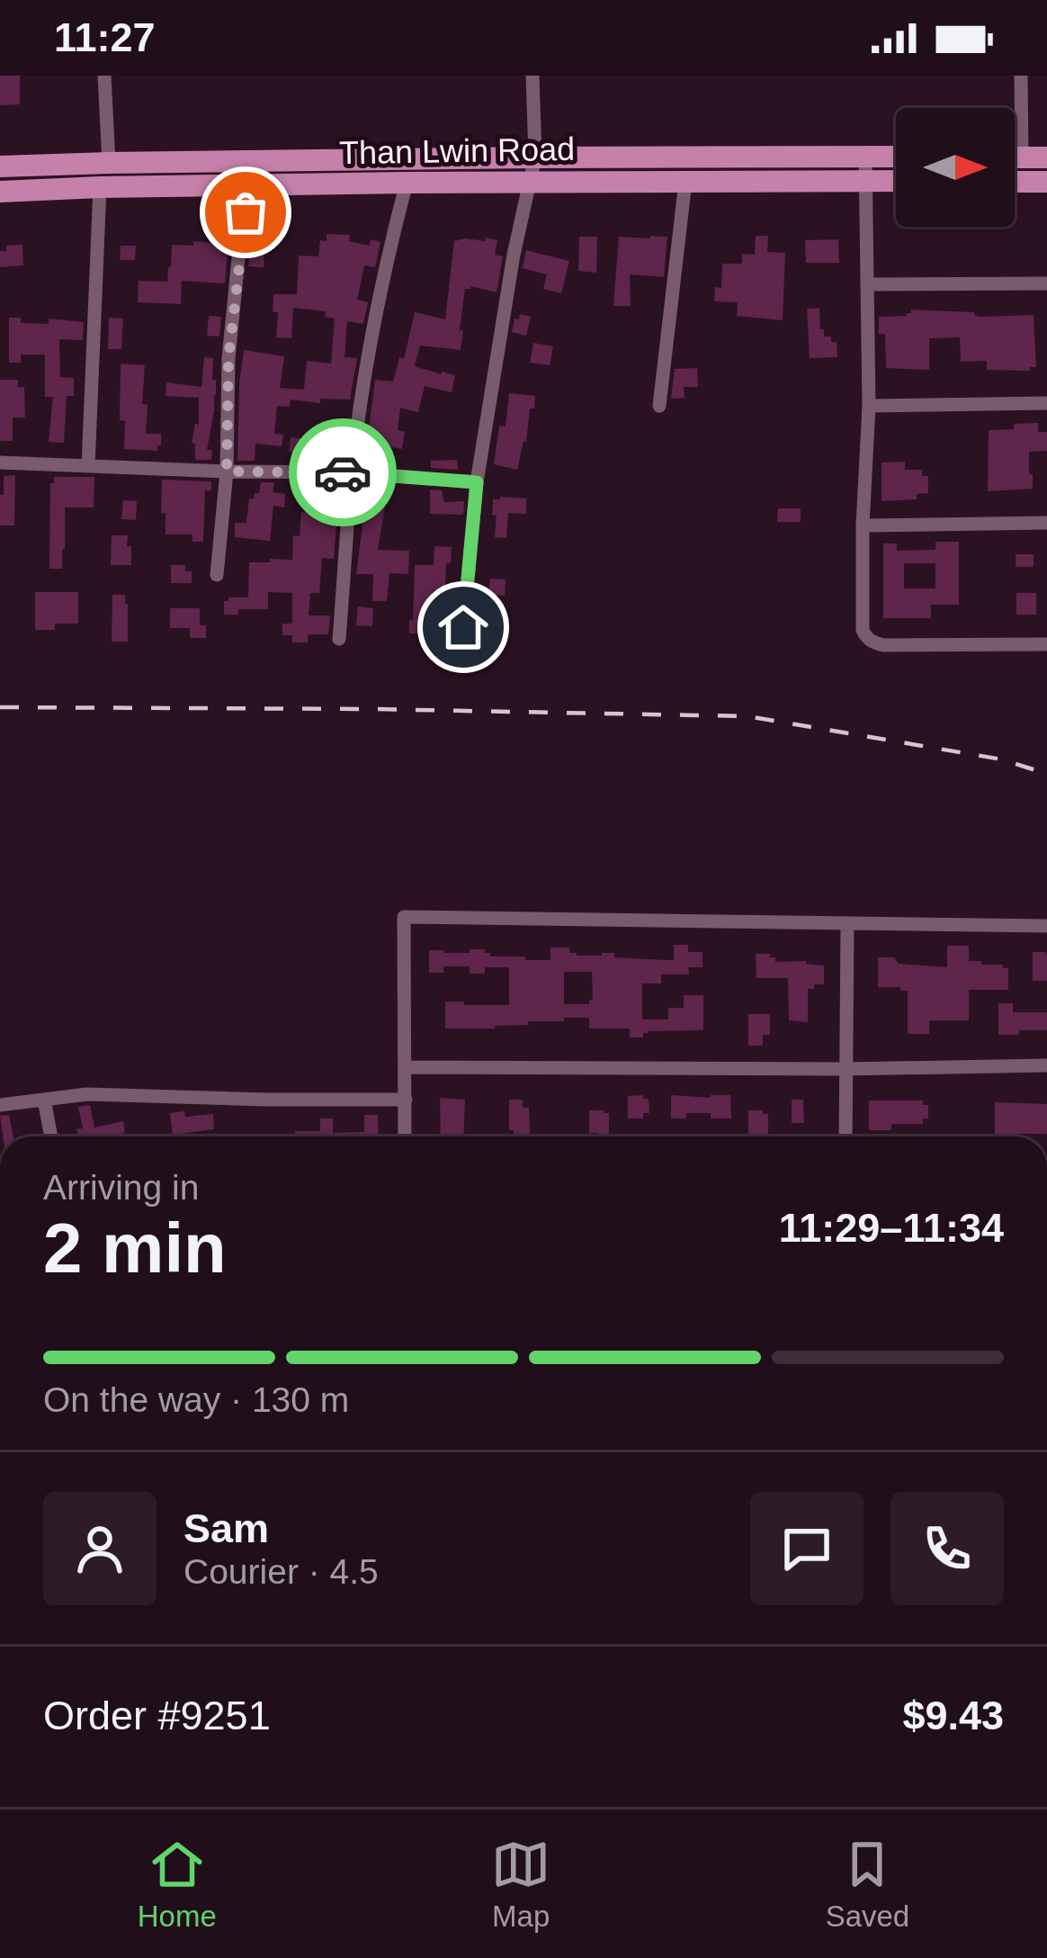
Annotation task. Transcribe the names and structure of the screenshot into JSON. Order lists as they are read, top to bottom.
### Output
{
  "streets": {
    "main road": ["Than Lwin Road"]
  },
  "north": "right",
  "page": {
    "status": "11:27",
    "heading": ["2 min", "Arriving in", "11:29–11:34"],
    "panel": [
      "Sam",
      "Courier · 4.5",
      "Order #9251",
      "$9.43"
    ],
    "bar": "On the way · 130 m",
    "tabs": ["Home", "Map", "Saved"]
  }
}
